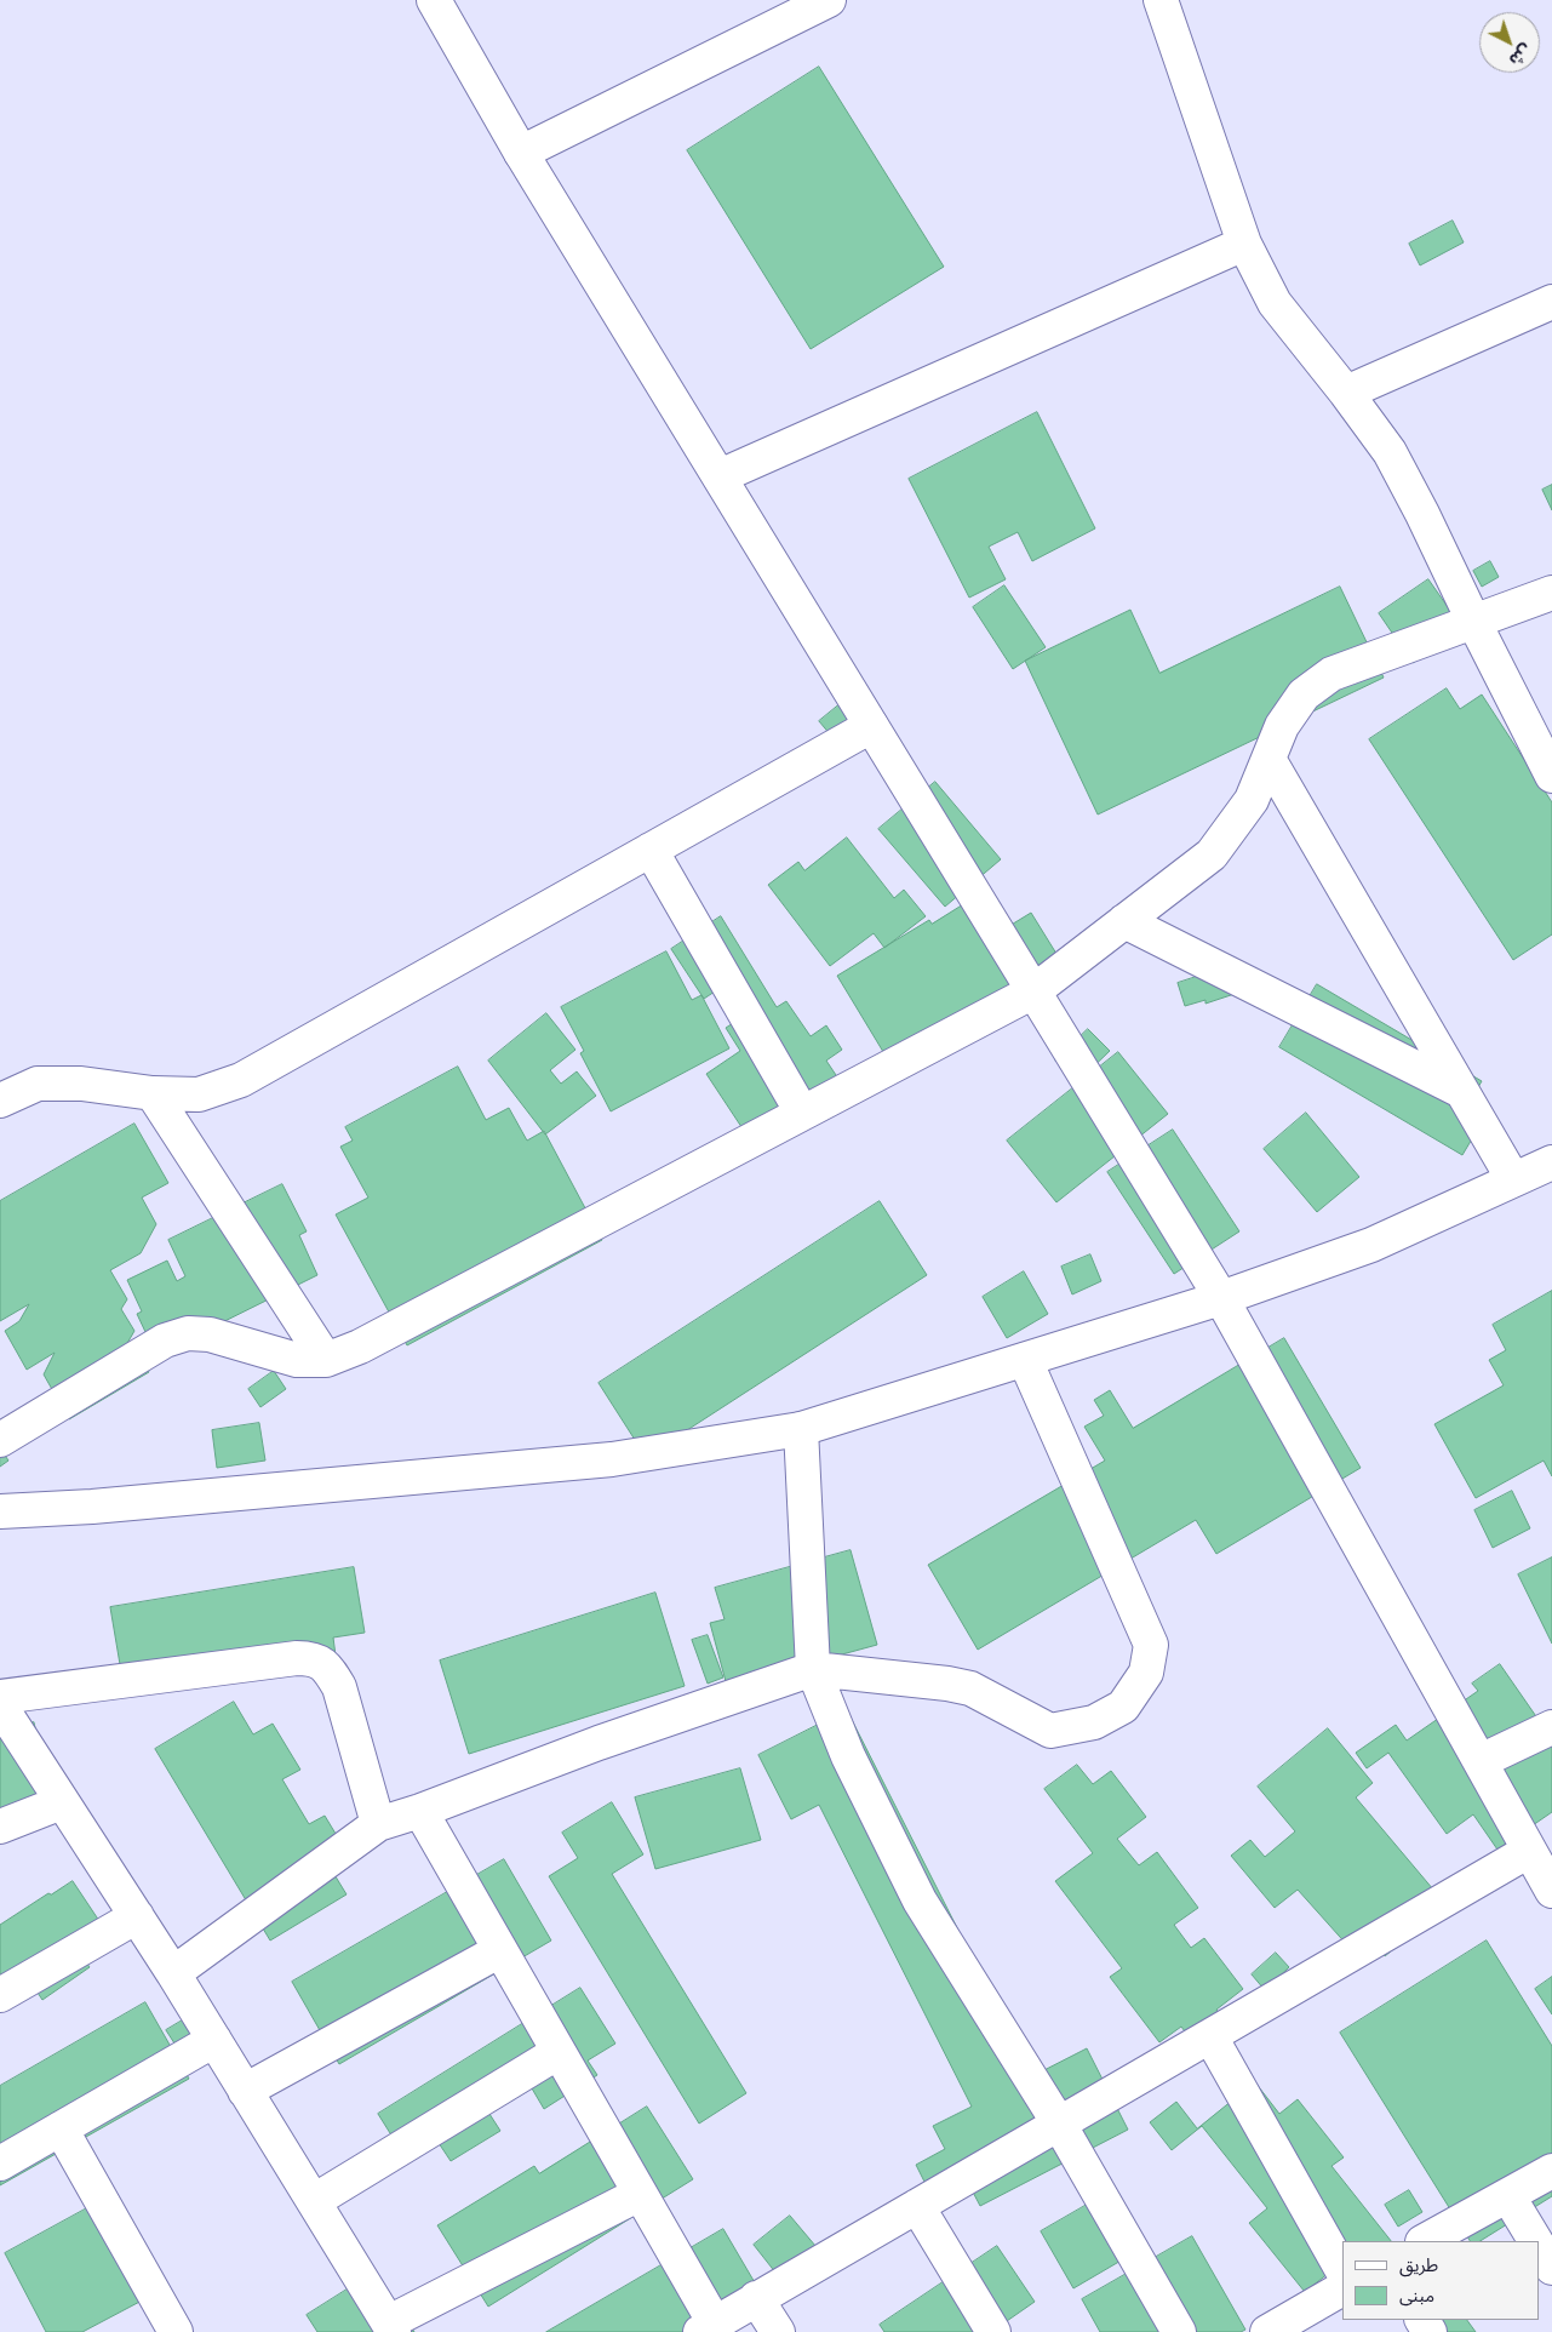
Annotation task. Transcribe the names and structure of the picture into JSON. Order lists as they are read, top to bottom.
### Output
{
  "legend": ["طريق", "مبنى"],
  "north": "bottom right"
}
